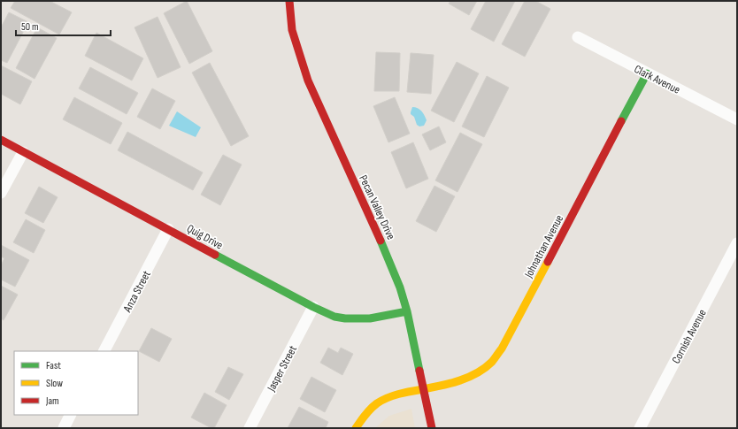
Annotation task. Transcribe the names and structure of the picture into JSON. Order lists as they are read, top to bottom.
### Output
{
  "streets": {
    "street": [
      "Clark Avenue",
      "Pecan Valley Drive",
      "Quig Drive",
      "Johnathan Avenue",
      "Anza Street",
      "Cornish Avenue",
      "Jasper Street"
    ]
  },
  "crossings": [
    ["Clark Avenue", "Johnathan Avenue"],
    ["Pecan Valley Drive", "Quig Drive"],
    ["Pecan Valley Drive", "Johnathan Avenue"],
    ["Quig Drive", "Anza Street"],
    ["Quig Drive", "Jasper Street"]
  ],
  "legend": ["Fast", "Slow", "Jam"],
  "scale_bar": "50 m"
}
